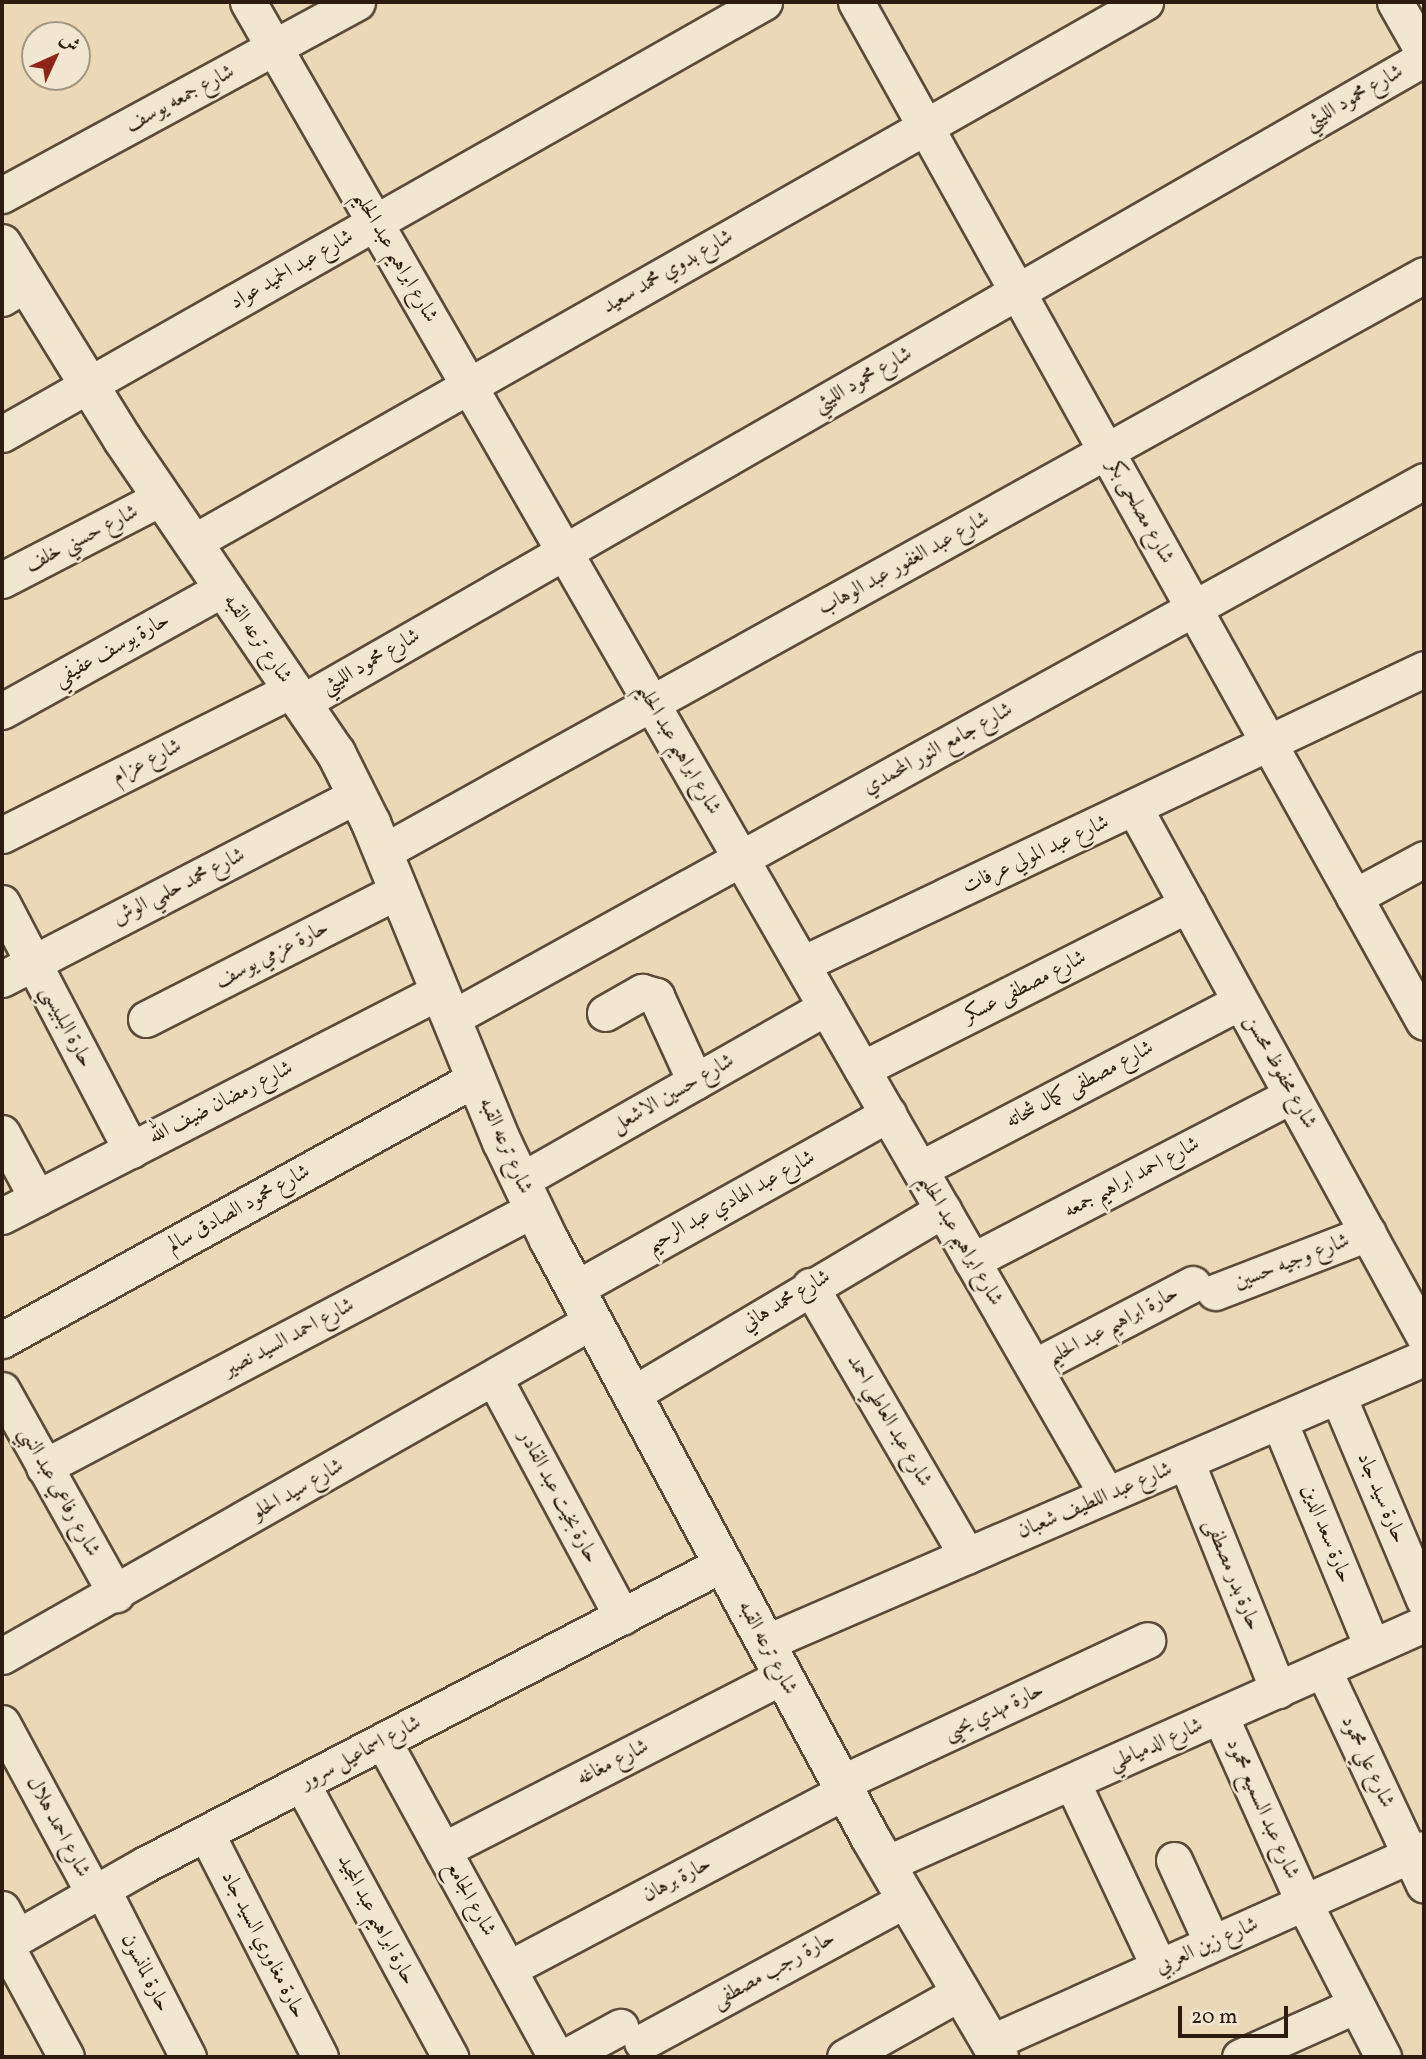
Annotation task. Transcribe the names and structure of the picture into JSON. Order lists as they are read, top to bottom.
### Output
{
  "streets": {
    "street": [
      "شارع محمود الليثي",
      "شارع جمعه يوسف",
      "شارع ابراهيم عبد الحليم",
      "شارع عبد الحميد عواد",
      "شارع بدوي محمد سعيد",
      "شارع مصلحى بكر",
      "شارع حسني خلف",
      "شارع عبد الغفور عبد الوهاب",
      "شارع ترعه القبه",
      "حارة يوسف عفيفي",
      "شارع جامع النور المحمدي",
      "شارع عزام",
      "شارع عبد المولي عرفات",
      "شارع محمد حلمي الوش",
      "حارة عزمي يوسف",
      "شارع مصطفى عسكر",
      "حارة البلبيسي",
      "شارع محفوظ محسن",
      "شارع مصطفى كمال شحاته",
      "شارع حسين الاشعل",
      "شارع رمضان ضيف الله",
      "شارع احمد ابراهيم جمعه",
      "شارع عبد الهادي عبد الرحيم",
      "شارع محمود الصادق سالم",
      "شارع وجيه حسين",
      "شارع محمد هاني",
      "حارة ابراهيم عبد الحليم",
      "شارع احمد السيد نصير",
      "شارع عبد العاطي احمد",
      "شارع سيد الحلو",
      "شارع رفاعي عبد النبي",
      "حارة بخيت عبد القادر",
      "حارة سيد جاد",
      "شارع عبد اللطيف شعبان",
      "حارة سعد الدين",
      "حارة بدر مصطفى",
      "حارة مهدي يحيى",
      "شارع الدمياطي",
      "شارع اسماعيل سرور",
      "شارع علي محمود",
      "شارع مغاغه",
      "شارع عبد السميع محمود",
      "شارع احمد هلال",
      "حارة برهان",
      "شارع الجامع",
      "حارة ابراهيم عبد المجيد",
      "حارة مغاوري السيد جاد",
      "شارع زين العربي",
      "حارة رجب مصطفى",
      "حارة لمانسون"
    ]
  },
  "crossings": [
    ["شارع محمود الليثي", "شارع ابراهيم عبد الحليم"],
    ["شارع محمود الليثي", "شارع مصلحى بكر"],
    ["شارع محمود الليثي", "شارع ترعه القبه"],
    ["شارع محمود الليثي", "شارع عزام"],
    ["شارع جمعه يوسف", "شارع ابراهيم عبد الحليم"],
    ["شارع ابراهيم عبد الحليم", "شارع عبد الحميد عواد"],
    ["شارع ابراهيم عبد الحليم", "شارع بدوي محمد سعيد"],
    ["شارع ابراهيم عبد الحليم", "شارع عبد الغفور عبد الوهاب"],
    ["شارع ابراهيم عبد الحليم", "شارع جامع النور المحمدي"],
    ["شارع ابراهيم عبد الحليم", "شارع عبد المولي عرفات"],
    ["شارع ابراهيم عبد الحليم", "شارع مصطفى عسكر"],
    ["شارع ابراهيم عبد الحليم", "شارع مصطفى كمال شحاته"],
    ["شارع ابراهيم عبد الحليم", "شارع حسين الاشعل"],
    ["شارع ابراهيم عبد الحليم", "شارع احمد ابراهيم جمعه"],
    ["شارع ابراهيم عبد الحليم", "شارع عبد الهادي عبد الرحيم"],
    ["شارع ابراهيم عبد الحليم", "شارع محمد هاني"],
    ["شارع ابراهيم عبد الحليم", "حارة ابراهيم عبد الحليم"],
    ["شارع ابراهيم عبد الحليم", "شارع عبد اللطيف شعبان"],
    ["شارع عبد الحميد عواد", "شارع ترعه القبه"],
    ["شارع بدوي محمد سعيد", "شارع مصلحى بكر"],
    ["شارع بدوي محمد سعيد", "شارع ترعه القبه"],
    ["شارع مصلحى بكر", "شارع عبد الغفور عبد الوهاب"],
    ["شارع مصلحى بكر", "شارع جامع النور المحمدي"],
    ["شارع مصلحى بكر", "شارع عبد المولي عرفات"],
    ["شارع حسني خلف", "شارع ترعه القبه"],
    ["شارع عبد الغفور عبد الوهاب", "شارع ترعه القبه"],
    ["شارع ترعه القبه", "حارة يوسف عفيفي"],
    ["شارع ترعه القبه", "شارع جامع النور المحمدي"],
    ["شارع ترعه القبه", "شارع عزام"],
    ["شارع ترعه القبه", "شارع محمد حلمي الوش"],
    ["شارع ترعه القبه", "حارة عزمي يوسف"],
    ["شارع ترعه القبه", "شارع حسين الاشعل"],
    ["شارع ترعه القبه", "شارع رمضان ضيف الله"],
    ["شارع ترعه القبه", "شارع عبد الهادي عبد الرحيم"],
    ["شارع ترعه القبه", "شارع محمود الصادق سالم"],
    ["شارع ترعه القبه", "شارع محمد هاني"],
    ["شارع ترعه القبه", "شارع احمد السيد نصير"],
    ["شارع ترعه القبه", "شارع سيد الحلو"],
    ["شارع ترعه القبه", "شارع عبد اللطيف شعبان"],
    ["شارع ترعه القبه", "حارة مهدي يحيى"],
    ["شارع ترعه القبه", "شارع الدمياطي"],
    ["شارع ترعه القبه", "شارع اسماعيل سرور"],
    ["شارع ترعه القبه", "شارع مغاغه"],
    ["شارع ترعه القبه", "حارة برهان"],
    ["شارع ترعه القبه", "شارع زين العربي"],
    ["شارع ترعه القبه", "حارة رجب مصطفى"],
    ["شارع جامع النور المحمدي", "شارع رمضان ضيف الله"],
    ["شارع عبد المولي عرفات", "شارع محفوظ محسن"],
    ["شارع محمد حلمي الوش", "حارة البلبيسي"],
    ["شارع مصطفى عسكر", "شارع محفوظ محسن"],
    ["حارة البلبيسي", "شارع رمضان ضيف الله"],
    ["شارع محفوظ محسن", "شارع مصطفى كمال شحاته"],
    ["شارع محفوظ محسن", "شارع احمد ابراهيم جمعه"],
    ["شارع محفوظ محسن", "شارع وجيه حسين"],
    ["شارع حسين الاشعل", "شارع احمد السيد نصير"],
    ["شارع عبد الهادي عبد الرحيم", "شارع سيد الحلو"],
    ["شارع وجيه حسين", "حارة ابراهيم عبد الحليم"],
    ["شارع محمد هاني", "شارع عبد العاطي احمد"],
    ["شارع احمد السيد نصير", "شارع رفاعي عبد النبي"],
    ["شارع عبد العاطي احمد", "شارع عبد اللطيف شعبان"],
    ["شارع سيد الحلو", "شارع رفاعي عبد النبي"],
    ["شارع سيد الحلو", "حارة بخيت عبد القادر"],
    ["حارة بخيت عبد القادر", "شارع اسماعيل سرور"],
    ["حارة سيد جاد", "شارع عبد اللطيف شعبان"],
    ["شارع عبد اللطيف شعبان", "حارة سعد الدين"],
    ["شارع عبد اللطيف شعبان", "حارة بدر مصطفى"],
    ["حارة سعد الدين", "شارع الدمياطي"],
    ["حارة بدر مصطفى", "شارع الدمياطي"],
    ["حارة مهدي يحيى", "حارة برهان"],
    ["شارع الدمياطي", "شارع علي محمود"],
    ["شارع الدمياطي", "شارع عبد السميع محمود"],
    ["شارع اسماعيل سرور", "شارع احمد هلال"],
    ["شارع اسماعيل سرور", "شارع الجامع"],
    ["شارع اسماعيل سرور", "حارة ابراهيم عبد المجيد"],
    ["شارع اسماعيل سرور", "حارة مغاوري السيد جاد"],
    ["شارع اسماعيل سرور", "حارة لمانسون"],
    ["شارع علي محمود", "شارع زين العربي"],
    ["شارع مغاغه", "شارع الجامع"],
    ["شارع عبد السميع محمود", "شارع زين العربي"],
    ["شارع احمد هلال", "حارة لمانسون"],
    ["حارة برهان", "شارع الجامع"]
  ],
  "scale_bar": "20 m",
  "north": "top right"
}
